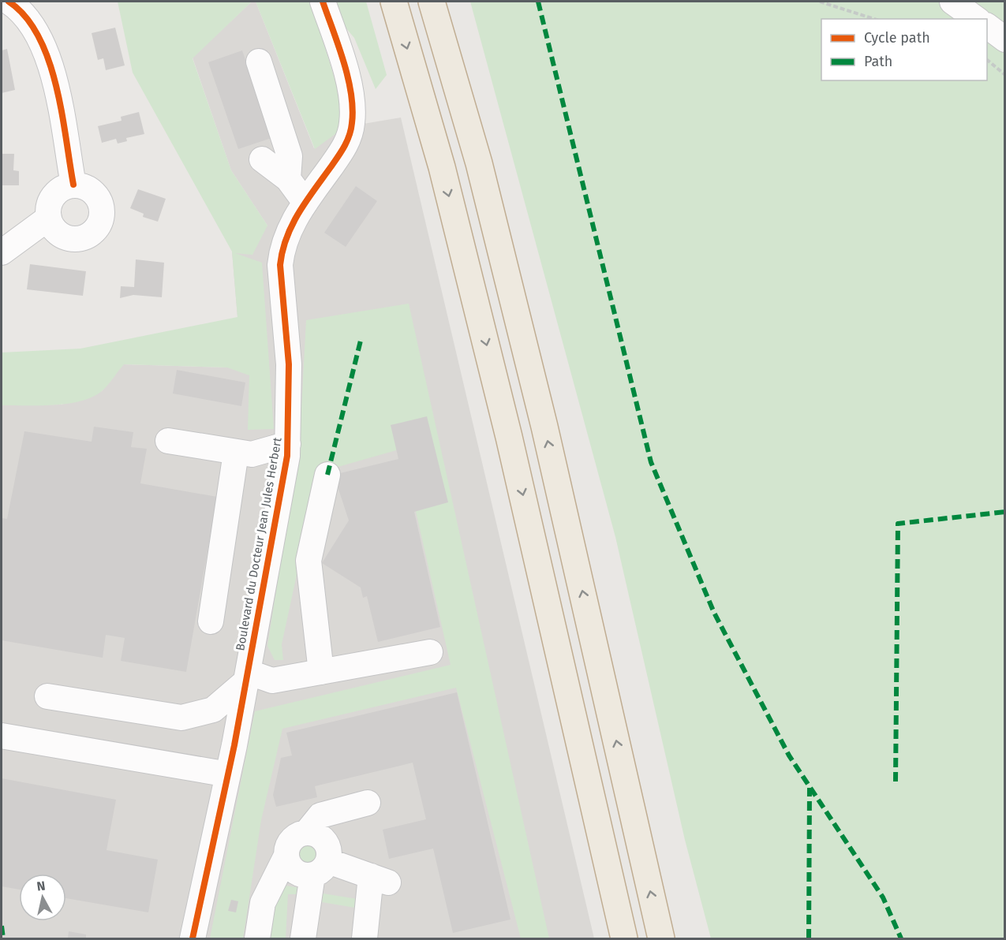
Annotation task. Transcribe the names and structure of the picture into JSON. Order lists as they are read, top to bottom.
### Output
{
  "streets": {
    "street": ["Boulevard du Docteur Jean Jules Herbert"]
  },
  "legend": ["Cycle path", "Path"],
  "north": "top"
}
